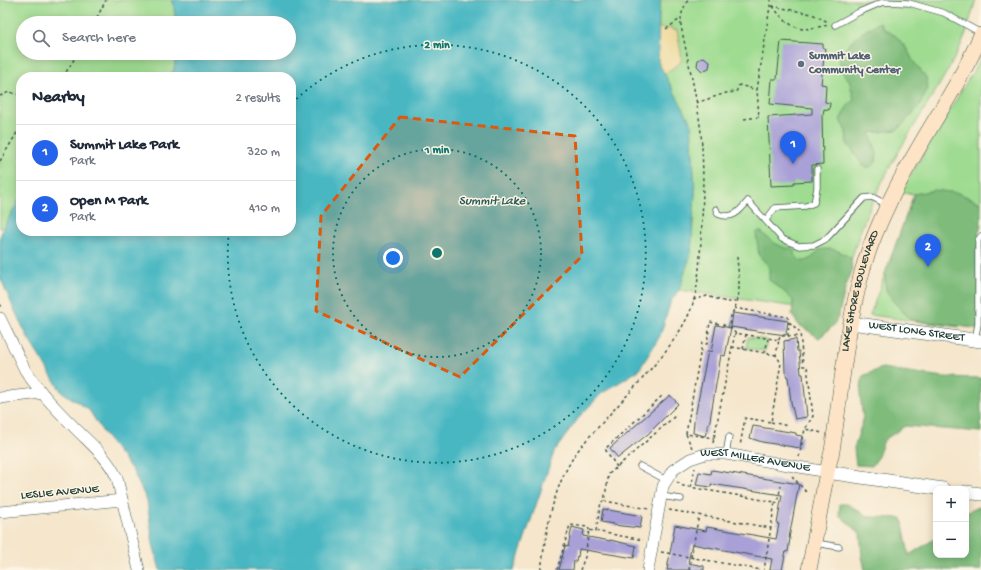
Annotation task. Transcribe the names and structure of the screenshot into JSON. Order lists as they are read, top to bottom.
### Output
{
  "streets": {
    "main road": ["LAKE SHORE BOULEVARD"],
    "street": ["WEST LONG STREET", "WEST MILLER AVENUE", "LESLIE AVENUE"]
  },
  "crossings": [
    ["LAKE SHORE BOULEVARD", "WEST LONG STREET"],
    ["LAKE SHORE BOULEVARD", "WEST MILLER AVENUE"]
  ],
  "water": ["Summit Lake"],
  "places": ["Summit Lake Community Center"],
  "page": {
    "search": "Search here",
    "heading": ["Nearby", "2 results"],
    "list": [
      {
        "mark": "1",
        "name": "Summit Lake Park",
        "note": "Park",
        "value": "320 m"
      },
      {
        "mark": "2",
        "name": "Open M Park",
        "note": "Park",
        "value": "410 m"
      }
    ],
    "pins": ["1", "2"],
    "map_buttons": ["+", "−"]
  },
  "rings": ["2 min", "1 min"]
}
